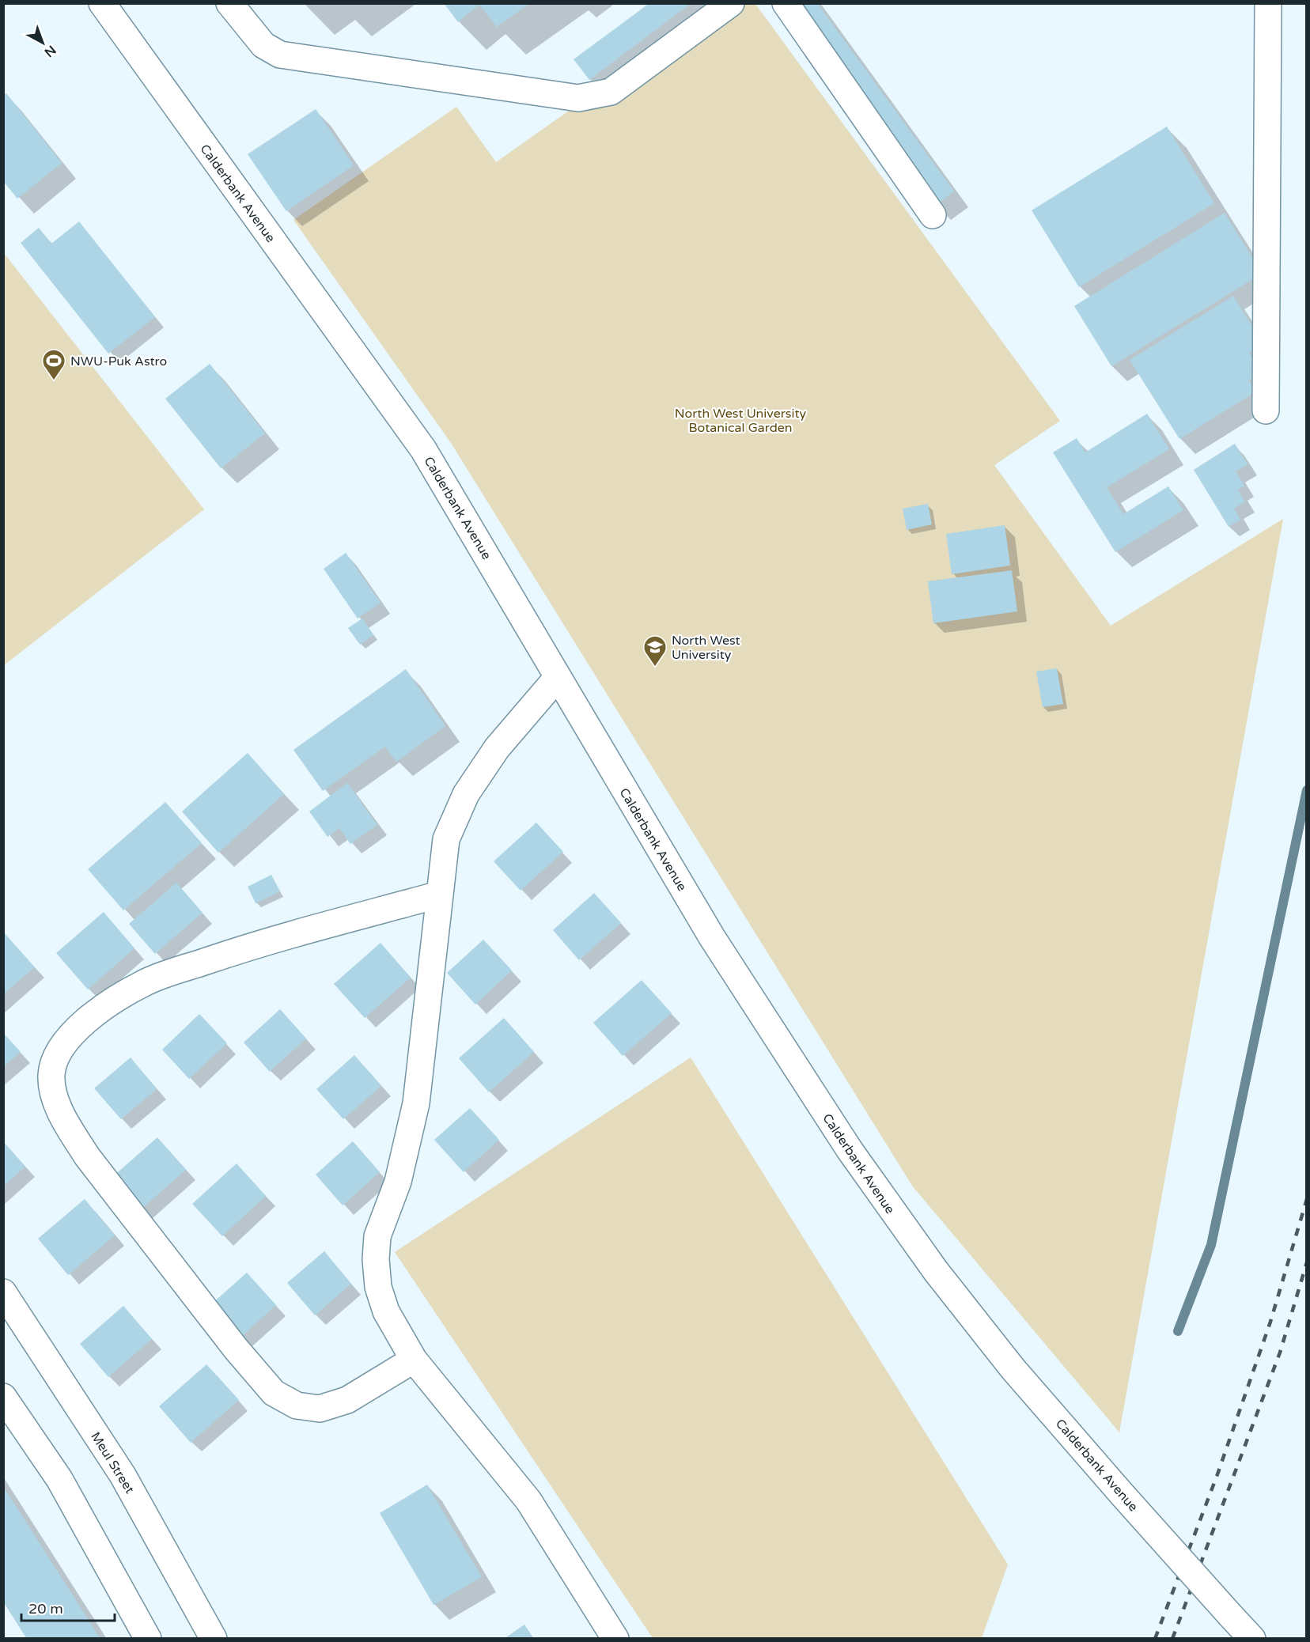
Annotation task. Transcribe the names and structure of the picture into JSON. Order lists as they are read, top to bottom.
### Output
{
  "streets": {
    "street": ["Calderbank Avenue", "Meul Street"]
  },
  "parks": ["North West University Botanical Garden"],
  "places": {
    "sports": ["NWU-Puk Astro"],
    "school or university": ["North West University"]
  },
  "scale_bar": "20 m",
  "north": "bottom right"
}
